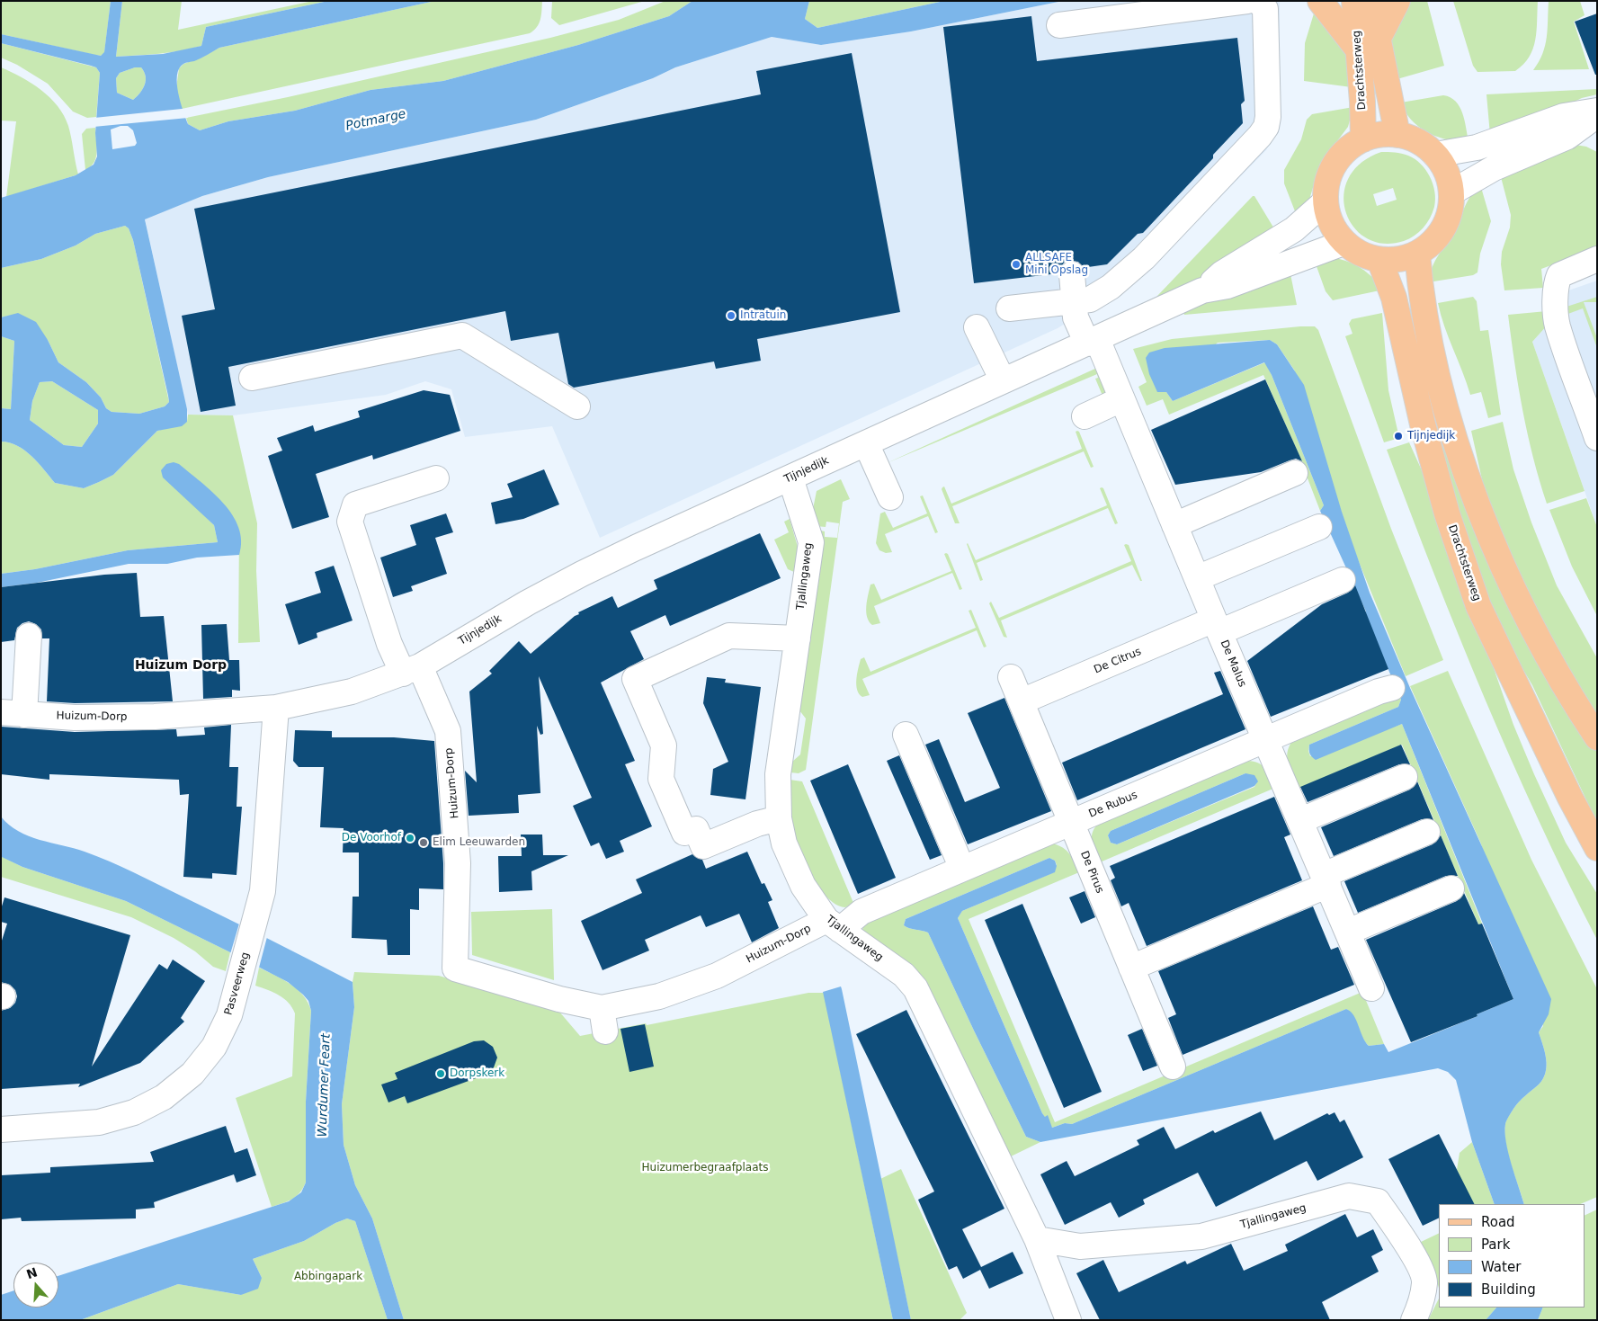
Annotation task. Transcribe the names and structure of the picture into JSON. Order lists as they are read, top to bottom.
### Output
{
  "streets": {
    "main road": ["Drachtsterweg"],
    "street": [
      "Tijnjedijk",
      "Tjallingaweg",
      "De Citrus",
      "De Malus",
      "Huizum-Dorp",
      "De Rubus",
      "De Pirus",
      "Pasveerweg"
    ]
  },
  "crossings": [
    ["Drachtsterweg", "Tijnjedijk"],
    ["Tijnjedijk", "Tjallingaweg"],
    ["Tijnjedijk", "De Malus"],
    ["Tijnjedijk", "Huizum-Dorp"],
    ["Tjallingaweg", "Huizum-Dorp"],
    ["Tjallingaweg", "De Rubus"],
    ["De Citrus", "De Malus"],
    ["De Citrus", "De Pirus"],
    ["De Malus", "De Rubus"],
    ["Huizum-Dorp", "De Rubus"],
    ["Huizum-Dorp", "Pasveerweg"],
    ["De Rubus", "De Pirus"]
  ],
  "districts": ["Huizum Dorp"],
  "water": ["Potmarge", "Wurdumer Feart"],
  "parks": ["Huizumerbegraafplaats", "Abbingapark"],
  "places": [
    "ALLSAFE Mini Opslag",
    "Intratuin",
    "Tijnjedijk",
    "De Voorhof",
    "Elim Leeuwarden",
    "Dorpskerk"
  ],
  "legend": [
    "Road",
    "Park",
    "Water",
    "Building"
  ],
  "north": "top"
}
